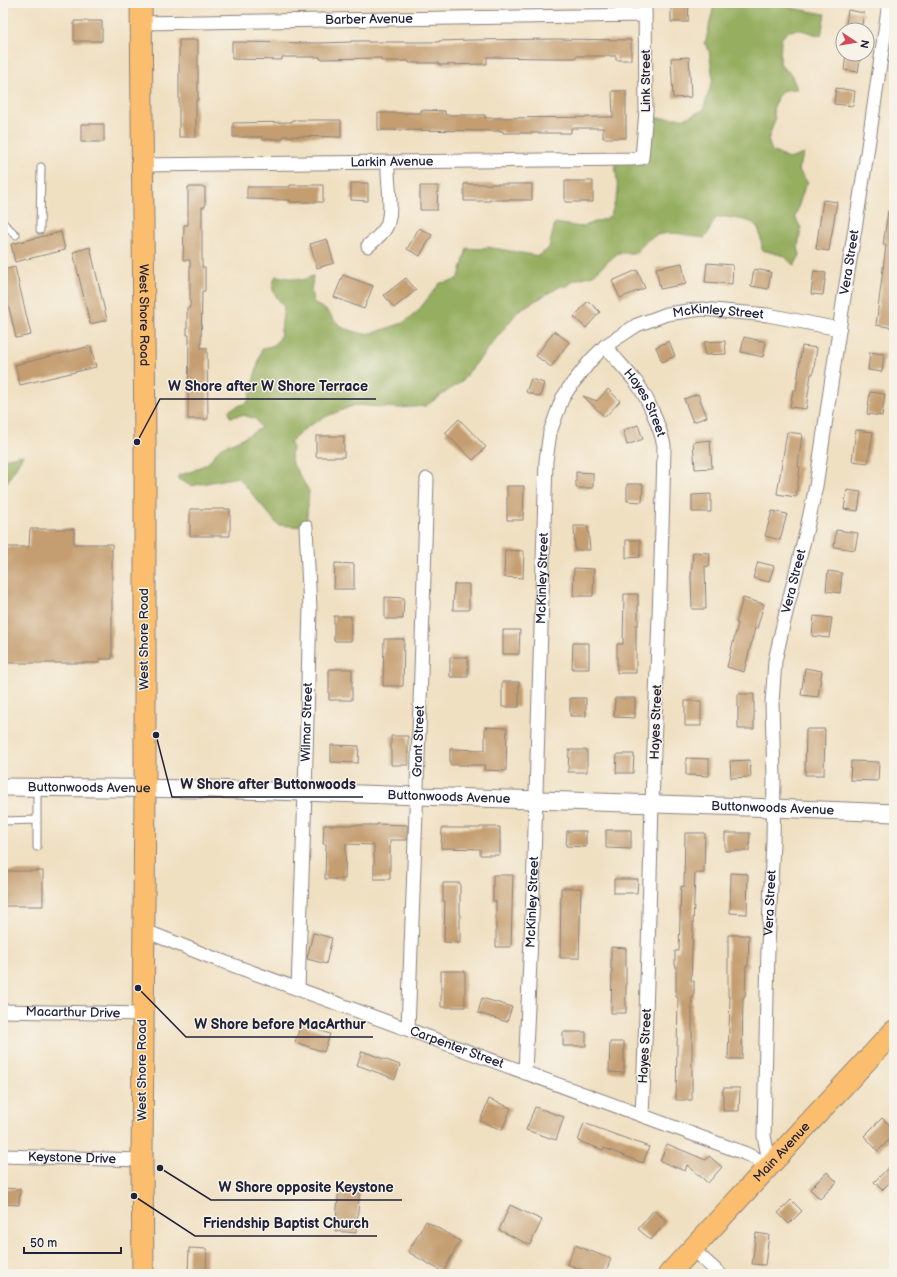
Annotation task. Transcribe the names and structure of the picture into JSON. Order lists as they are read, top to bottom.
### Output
{
  "streets": {
    "main road": ["West Shore Road", "Main Avenue"],
    "street": [
      "Barber Avenue",
      "Link Street",
      "Larkin Avenue",
      "Vera Street",
      "McKinley Street",
      "Hayes Street",
      "Wilmar Street",
      "Grant Street",
      "Buttonwoods Avenue",
      "Macarthur Drive",
      "Carpenter Street",
      "Keystone Drive"
    ]
  },
  "crossings": [
    ["Barber Avenue", "Link Street"],
    ["Barber Avenue", "West Shore Road"],
    ["Link Street", "Larkin Avenue"],
    ["Larkin Avenue", "West Shore Road"],
    ["Vera Street", "McKinley Street"],
    ["Vera Street", "Buttonwoods Avenue"],
    ["Vera Street", "Carpenter Street"],
    ["Vera Street", "Main Avenue"],
    ["West Shore Road", "Buttonwoods Avenue"],
    ["West Shore Road", "Macarthur Drive"],
    ["West Shore Road", "Carpenter Street"],
    ["West Shore Road", "Keystone Drive"],
    ["McKinley Street", "Hayes Street"],
    ["McKinley Street", "Buttonwoods Avenue"],
    ["McKinley Street", "Carpenter Street"],
    ["Hayes Street", "Buttonwoods Avenue"],
    ["Hayes Street", "Carpenter Street"],
    ["Wilmar Street", "Buttonwoods Avenue"],
    ["Wilmar Street", "Carpenter Street"],
    ["Grant Street", "Buttonwoods Avenue"],
    ["Grant Street", "Carpenter Street"],
    ["Carpenter Street", "Main Avenue"]
  ],
  "places": [
    "W Shore after W Shore Terrace",
    "W Shore after Buttonwoods",
    "W Shore before MacArthur",
    "W Shore opposite Keystone",
    "Friendship Baptist Church"
  ],
  "scale_bar": "50 m",
  "north": "right"
}
